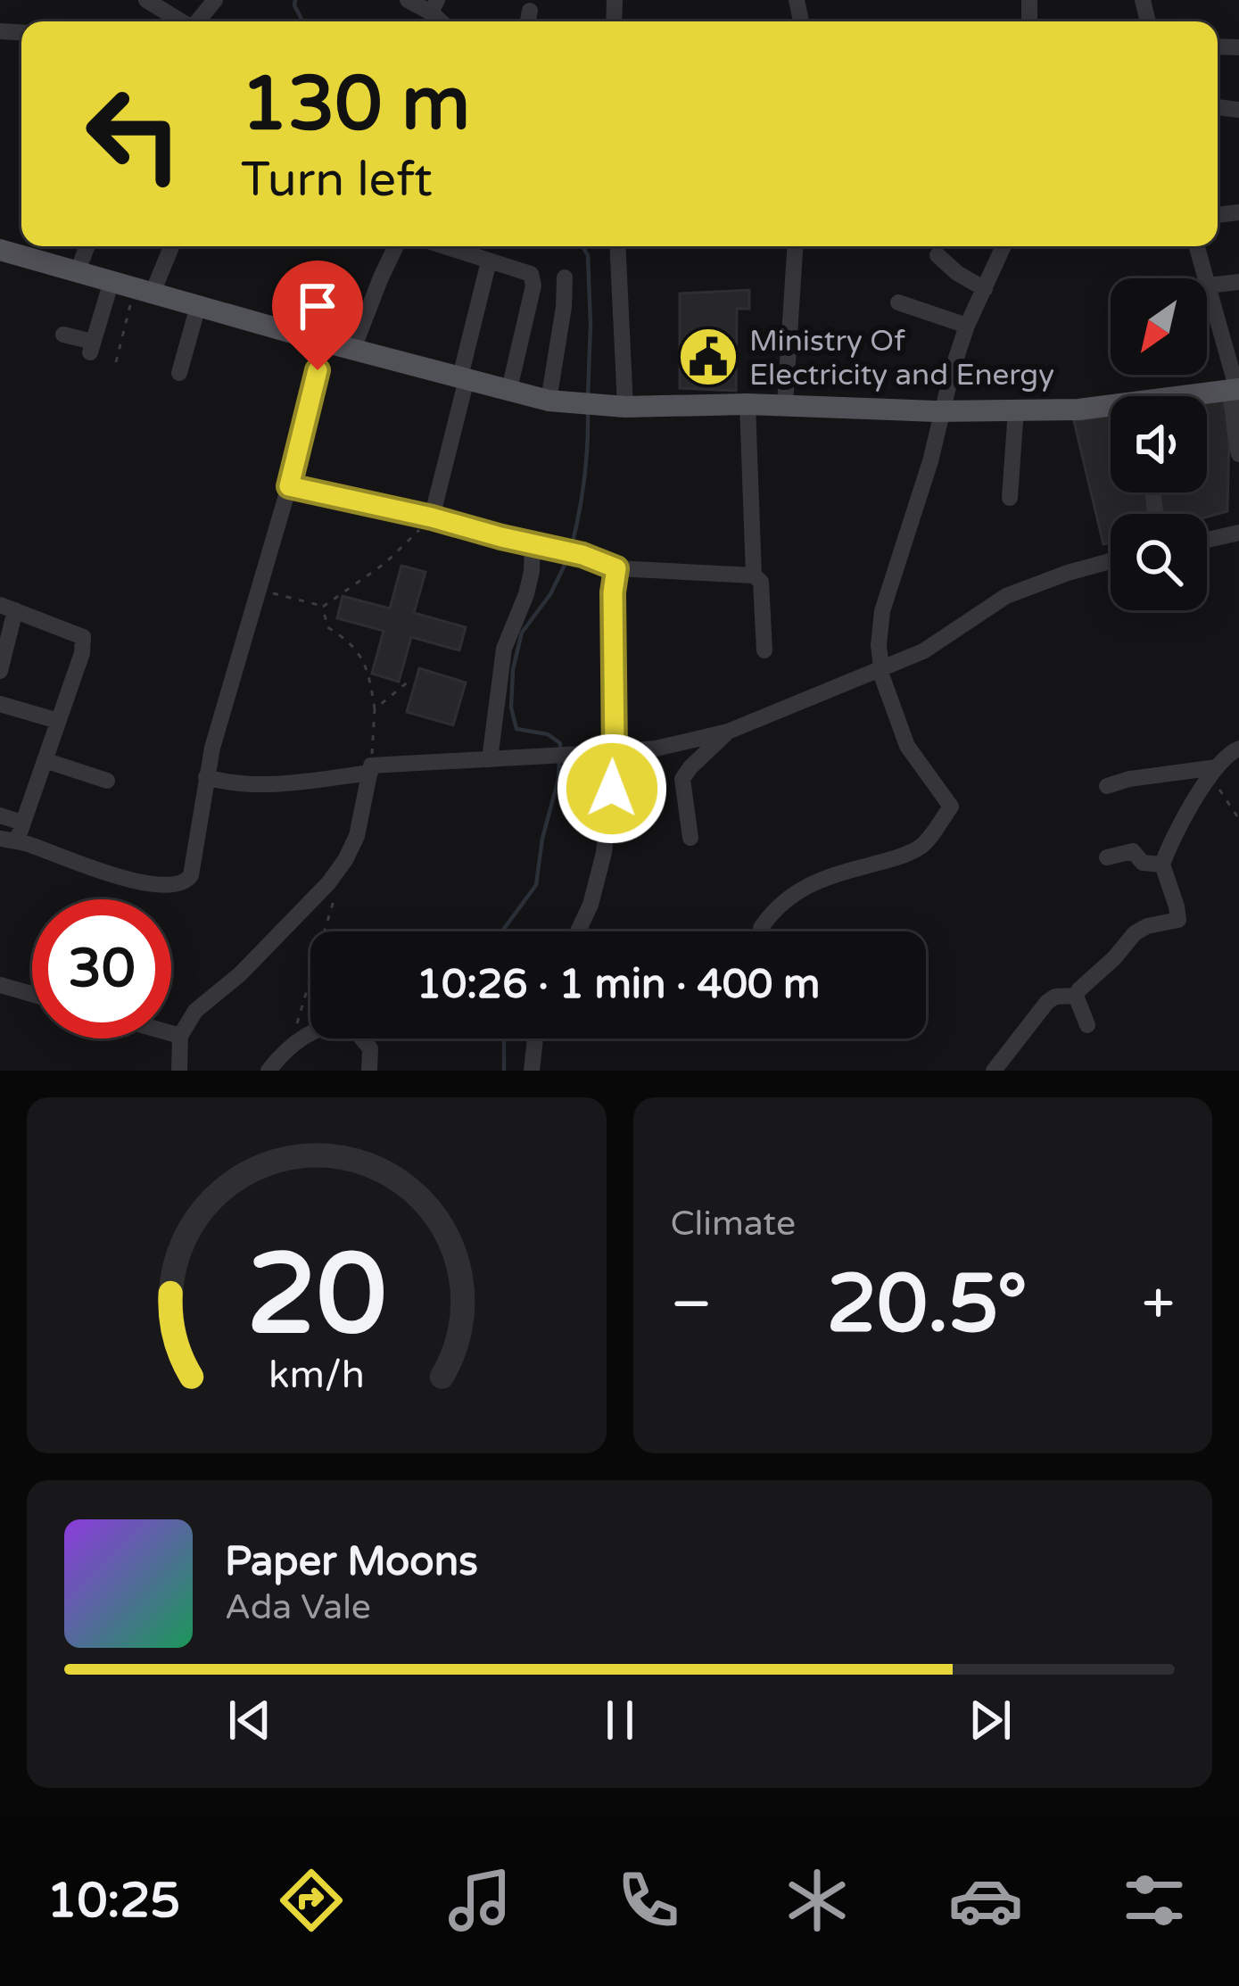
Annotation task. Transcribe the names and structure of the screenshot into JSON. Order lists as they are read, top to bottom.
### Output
{
  "places": {
    "public building": ["Ministry Of Electricity and Energy"]
  },
  "north": "bottom left",
  "page": {
    "turn": ["130 m", "Turn left"],
    "limit": "30",
    "trip": "10:26 · 1 min · 400 m",
    "tile": "Climate",
    "heat": ["−", "20.5°", "+"],
    "song": ["Paper Moons", "Ada Vale"],
    "tabs": "10:25",
    "gauge": ["20", "km/h"]
  }
}
